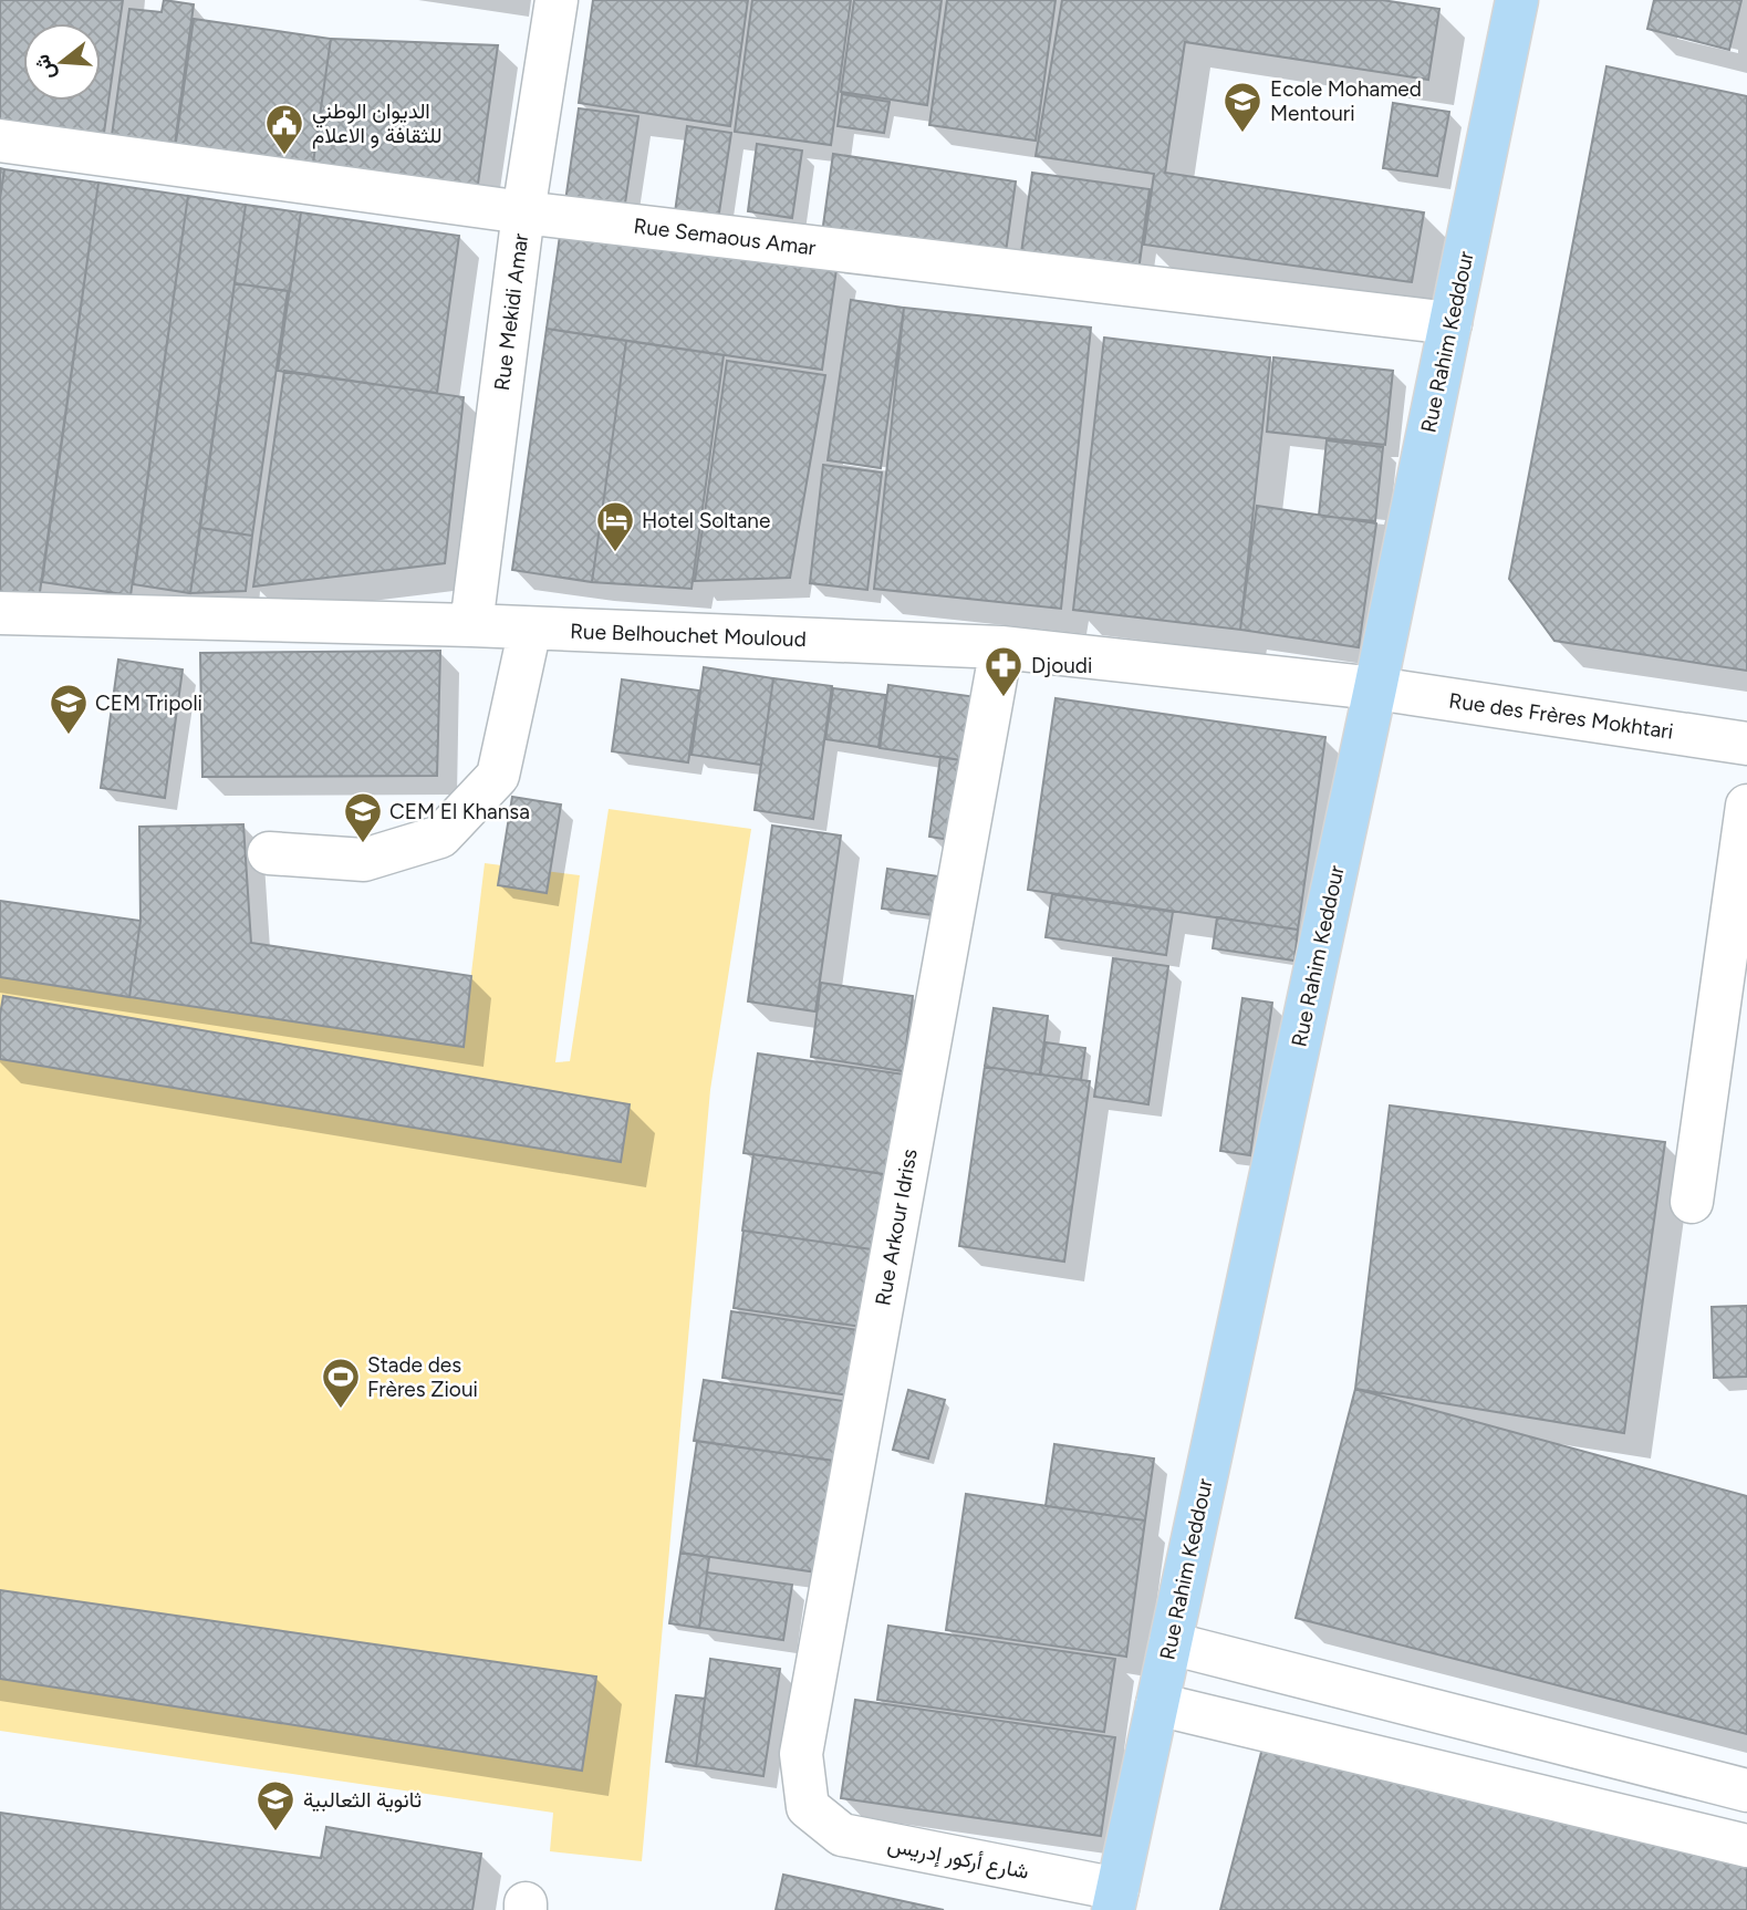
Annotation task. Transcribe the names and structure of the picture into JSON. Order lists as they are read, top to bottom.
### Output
{
  "streets": {
    "main road": ["Rue Rahim Keddour"],
    "street": [
      "Rue Semaous Amar",
      "Rue Mekidi Amar",
      "Rue Belhouchet Mouloud",
      "Rue des Frères Mokhtari",
      "Rue Arkour Idriss",
      "شارع أركور إدريس"
    ]
  },
  "crossings": [
    ["Rue Semaous Amar", "Rue Mekidi Amar"],
    ["Rue Semaous Amar", "Rue Rahim Keddour"],
    ["Rue Mekidi Amar", "Rue Belhouchet Mouloud"],
    ["Rue Rahim Keddour", "Rue Belhouchet Mouloud"],
    ["Rue Rahim Keddour", "Rue des Frères Mokhtari"],
    ["Rue Rahim Keddour", "شارع أركور إدريس"],
    ["Rue Belhouchet Mouloud", "Rue des Frères Mokhtari"],
    ["Rue Belhouchet Mouloud", "Rue Arkour Idriss"],
    ["Rue Arkour Idriss", "شارع أركور إدريس"]
  ],
  "places": {
    "school or university": [
      "Ecole Mohamed Mentouri",
      "CEM Tripoli",
      "CEM El Khansa",
      "ثانوية الثعالبية"
    ],
    "public building": ["الديوان الوطني للثقافة و الاعلام"],
    "hotel": ["Hotel Soltane"],
    "pharmacy": ["Djoudi"],
    "sports": ["Stade des Frères Zioui"]
  },
  "north": "left"
}
